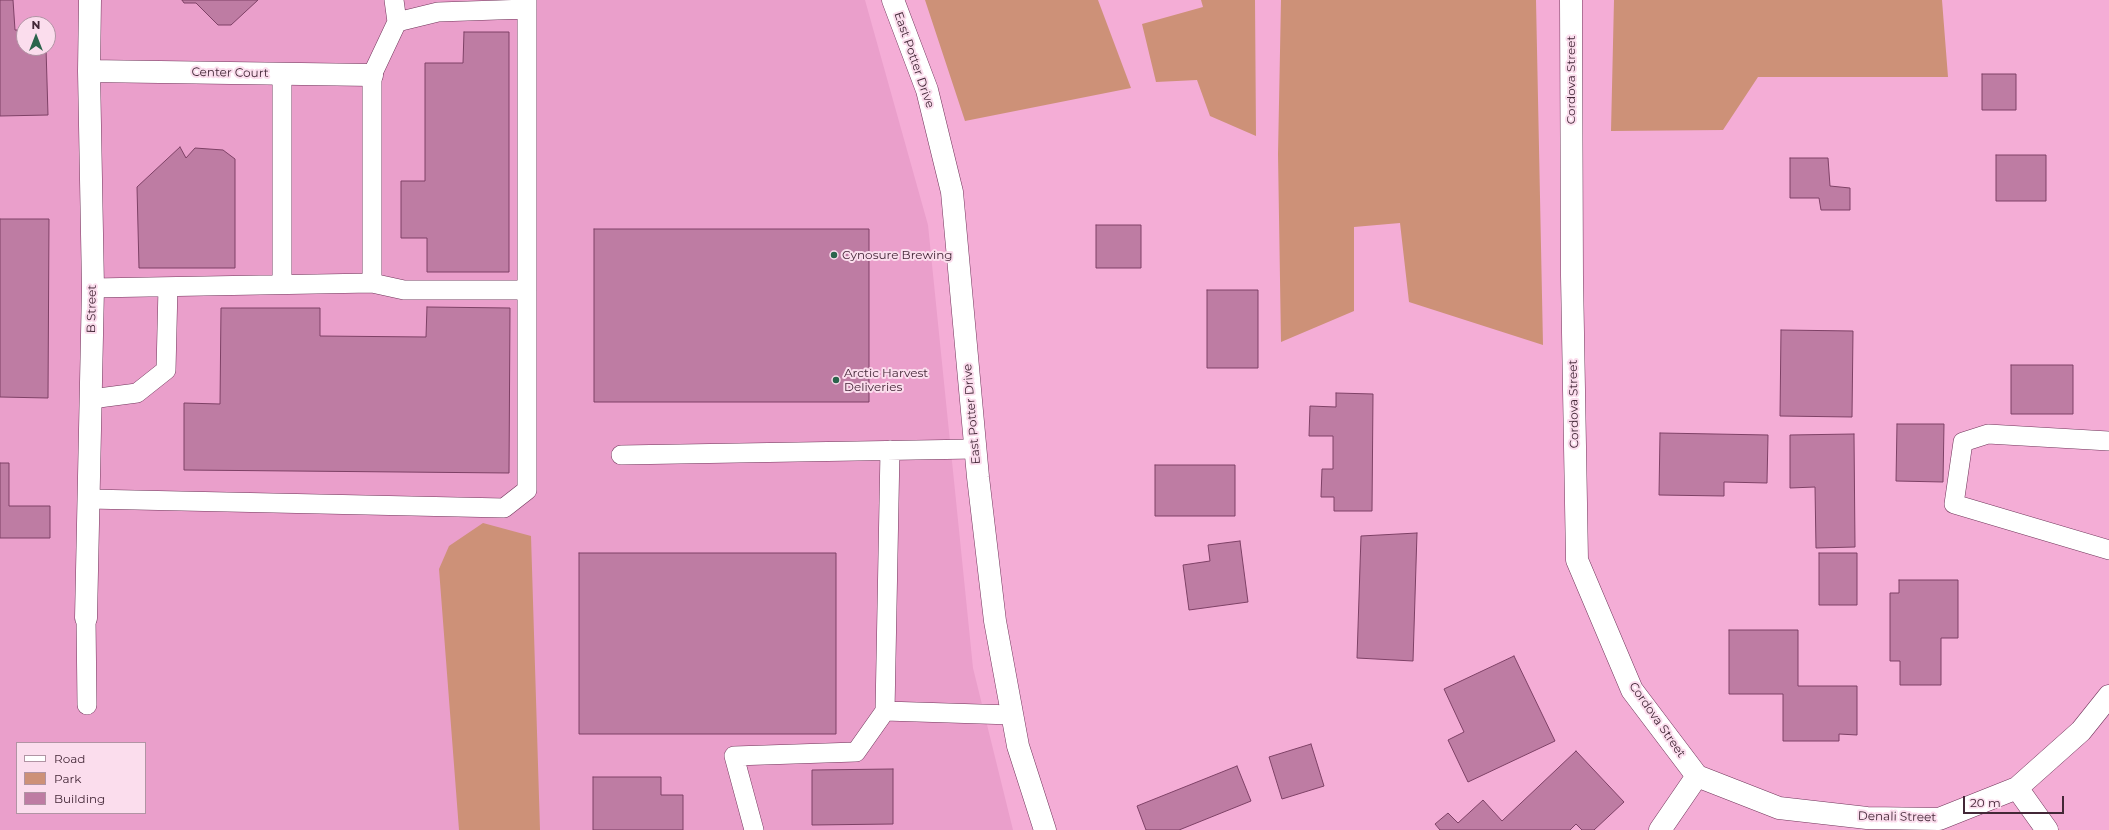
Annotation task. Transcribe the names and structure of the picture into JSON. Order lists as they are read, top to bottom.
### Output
{
  "streets": {
    "street": [
      "East Potter Drive",
      "Center Court",
      "Cordova Street",
      "B Street",
      "Denali Street"
    ]
  },
  "crossings": [
    ["Center Court", "B Street"],
    ["Cordova Street", "Denali Street"]
  ],
  "places": ["Cynosure Brewing", "Arctic Harvest Deliveries"],
  "legend": ["Road", "Park", "Building"],
  "scale_bar": "20 m",
  "north": "top"
}
